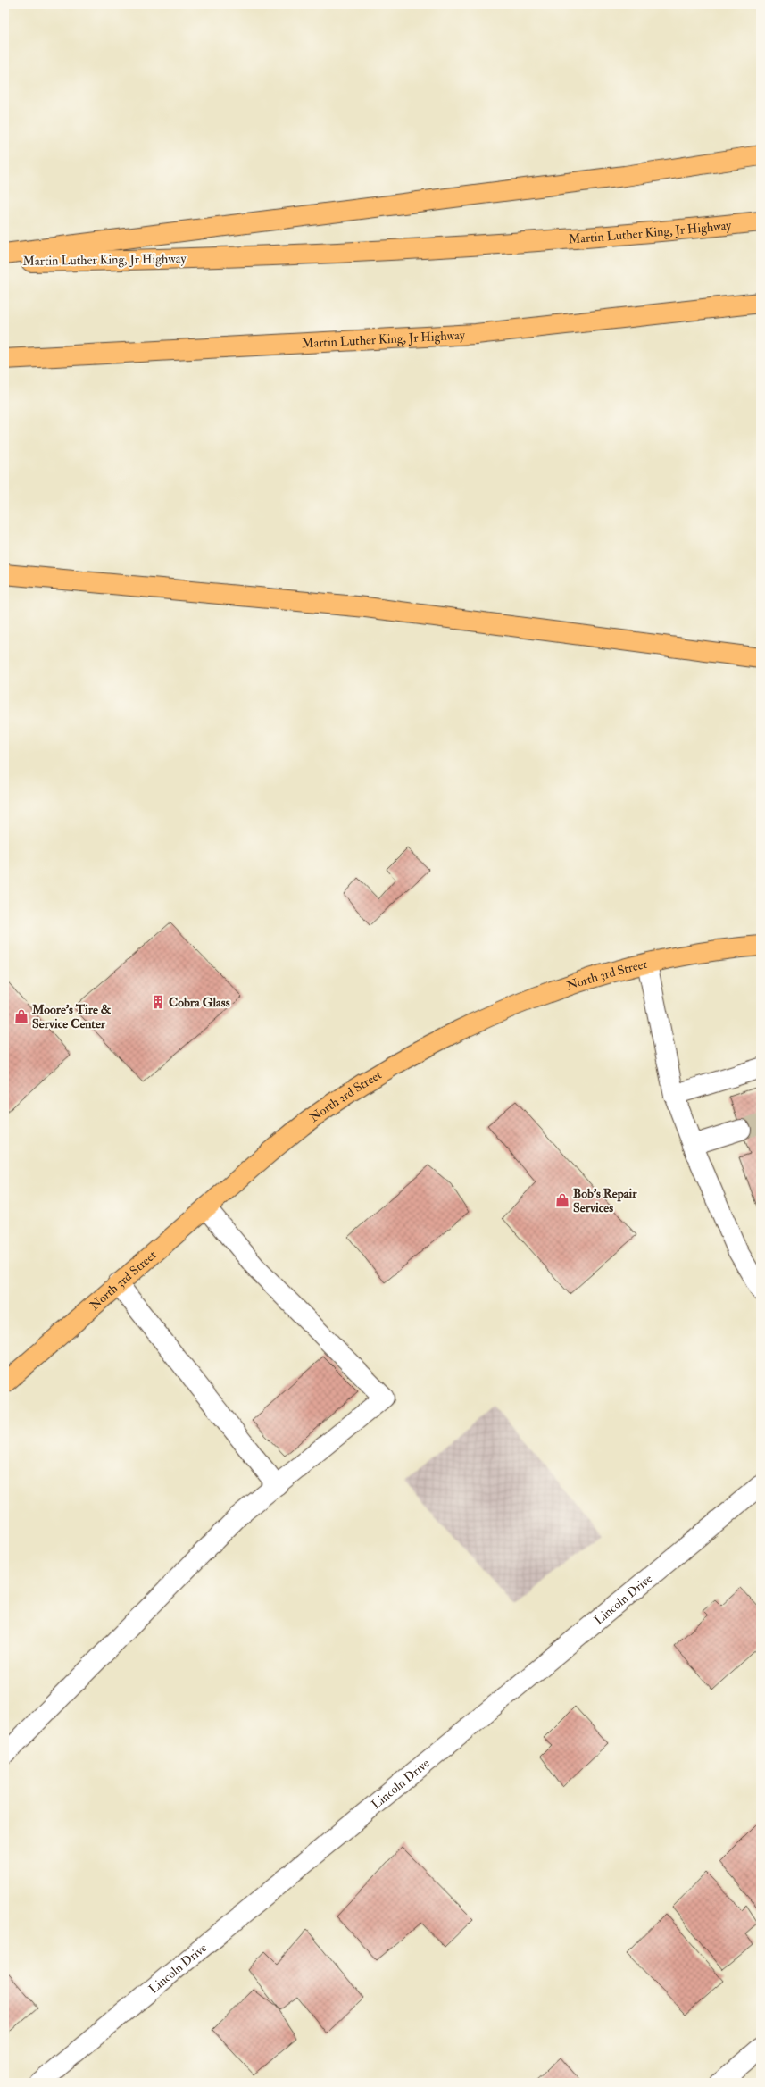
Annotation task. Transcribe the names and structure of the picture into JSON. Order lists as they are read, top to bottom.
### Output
{
  "streets": {
    "main road": ["Martin Luther King, Jr Highway", "North 3rd Street"],
    "street": ["Lincoln Drive"]
  },
  "places": {
    "building": ["Cobra Glass"],
    "shop": ["Moore's Tire & Service Center", "Bob's Repair Services"]
  }
}
